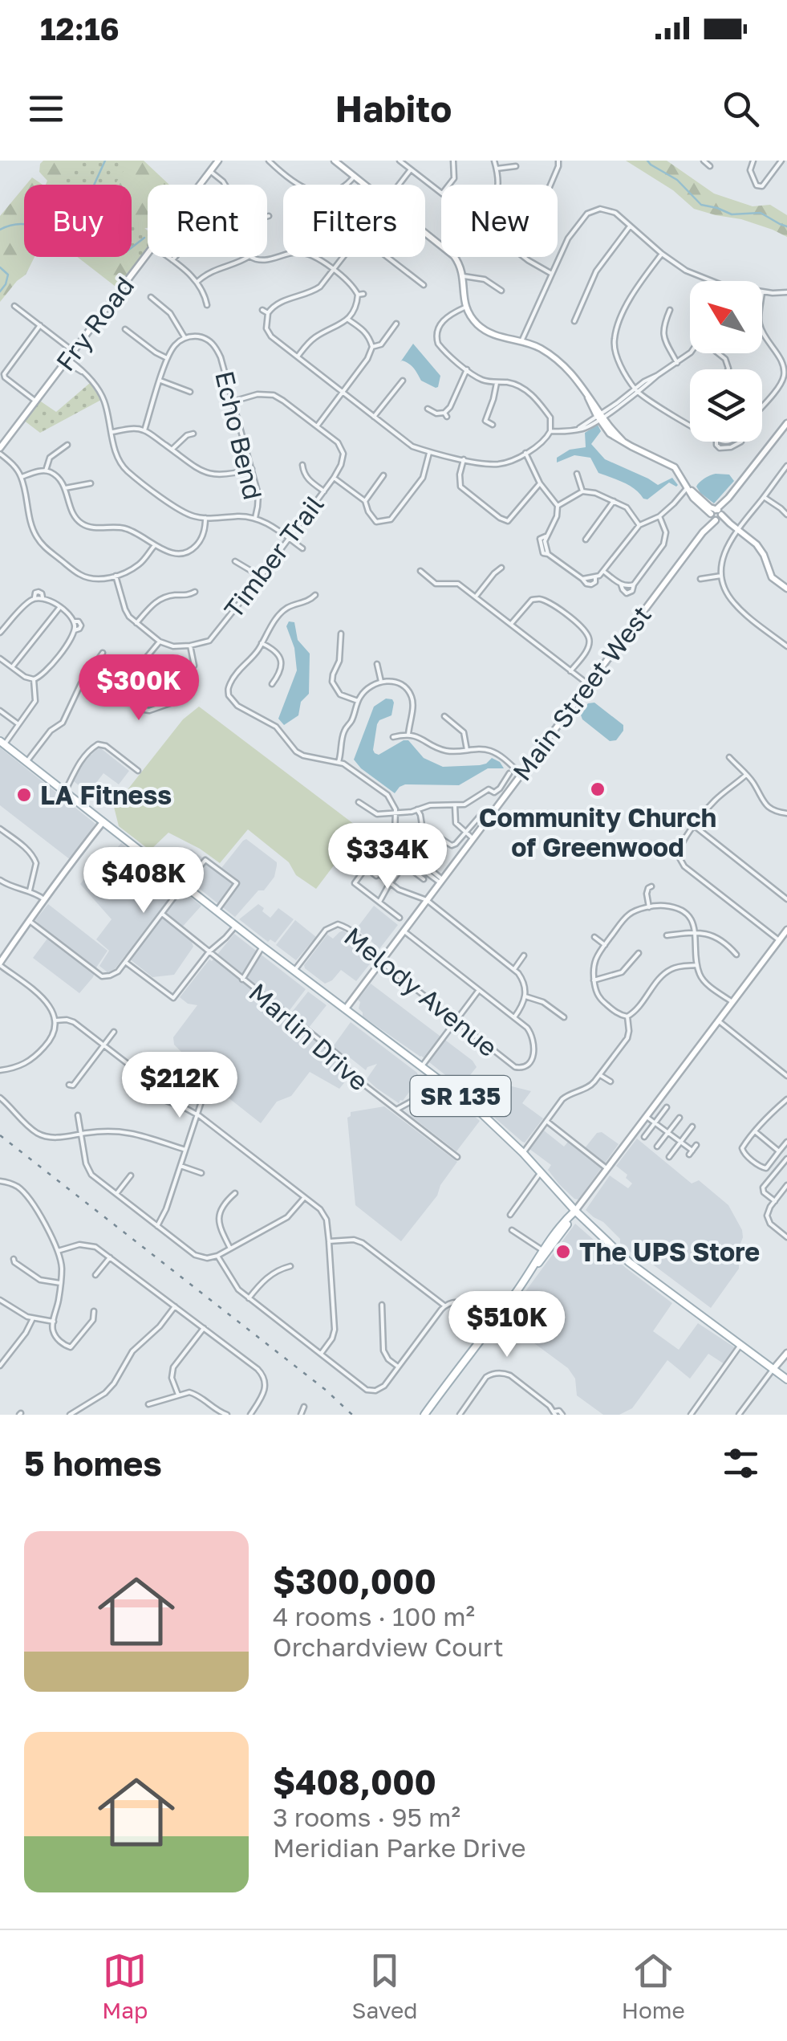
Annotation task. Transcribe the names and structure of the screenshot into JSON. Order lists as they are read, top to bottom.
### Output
{
  "streets": {
    "main road": ["SR 135"],
    "street": [
      "Fry Road",
      "Echo Bend",
      "Timber Trail",
      "Main Street West",
      "Melody Avenue",
      "Marlin Drive"
    ]
  },
  "crossings": [
    ["Main Street West", "Melody Avenue"],
    ["Main Street West", "SR 135"],
    ["Melody Avenue", "SR 135"]
  ],
  "places": ["Community Church of Greenwood", "LA Fitness", "The UPS Store"],
  "north": "top left",
  "page": {
    "status": "12:16",
    "header": "Habito",
    "chip": [
      "Buy",
      "Rent",
      "Filters",
      "New"
    ],
    "price": [
      "$300K",
      "$334K",
      "$408K",
      "$212K",
      "$510K"
    ],
    "heading": "5 homes",
    "list": [
      {
        "name": "$300,000",
        "note": "4 rooms · 100 m² · Orchardview Court"
      },
      {
        "name": "$408,000",
        "note": "3 rooms · 95 m² · Meridian Parke Drive"
      }
    ],
    "tabs": ["Map", "Saved", "Home"]
  }
}
